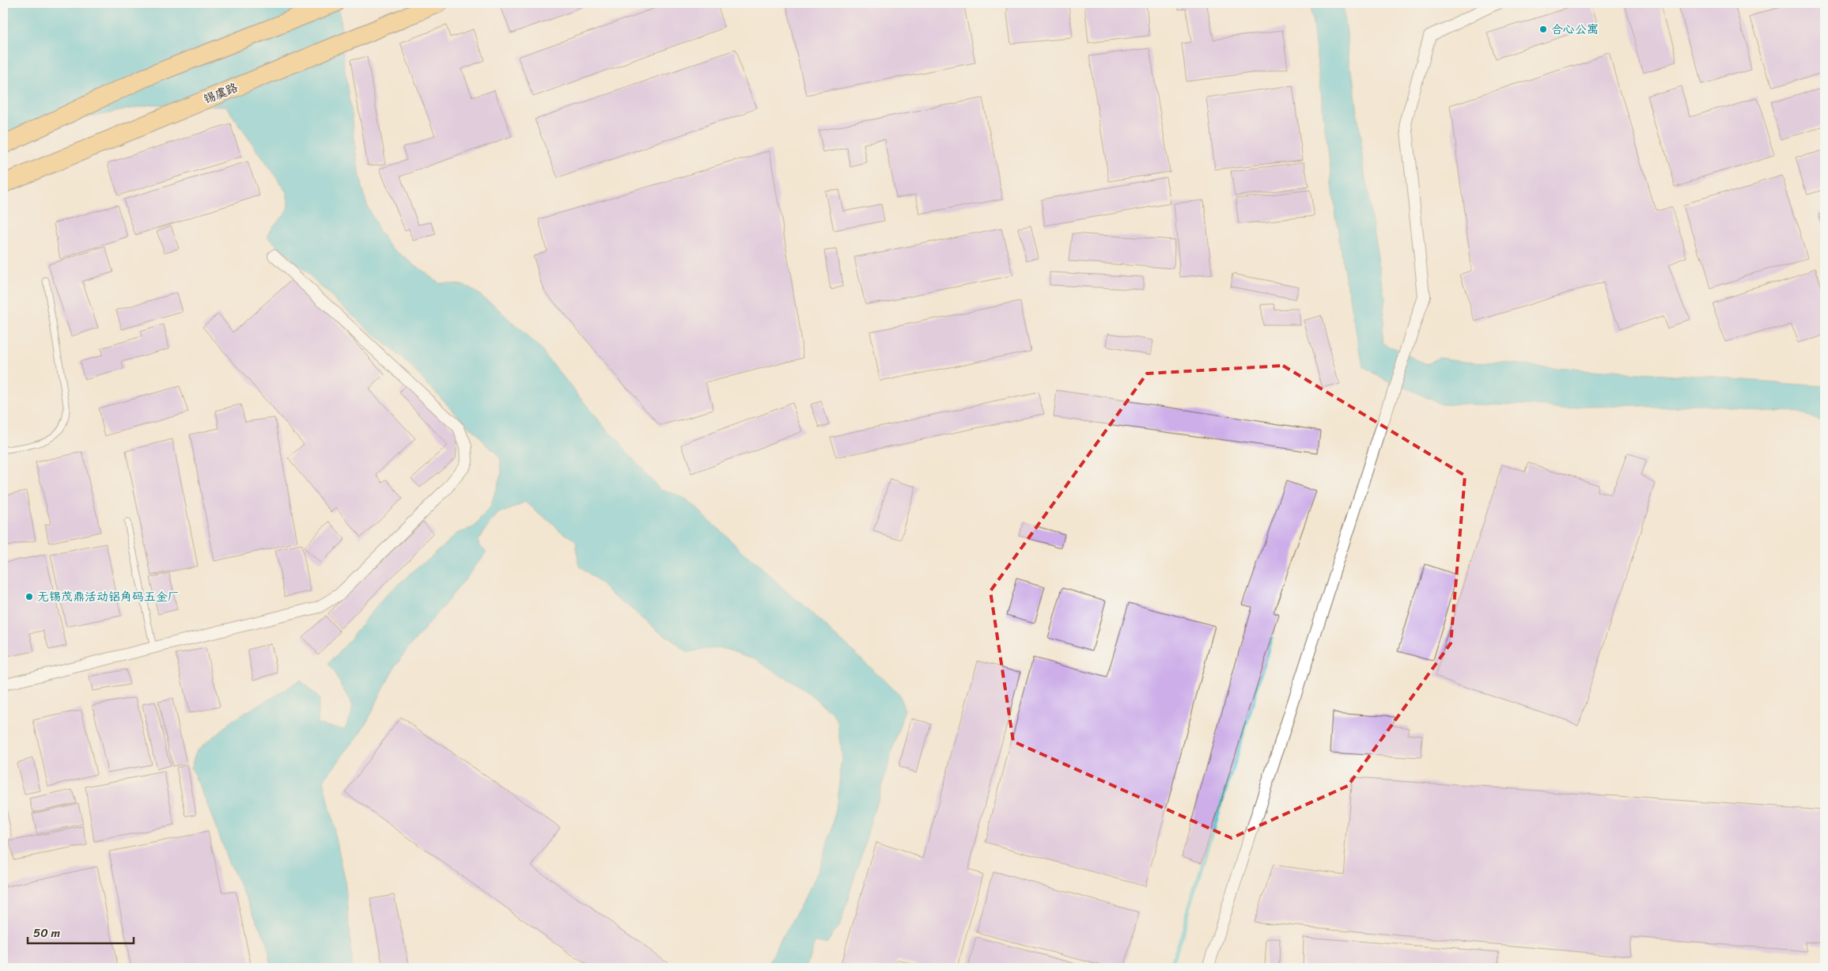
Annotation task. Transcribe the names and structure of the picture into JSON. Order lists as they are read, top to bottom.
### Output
{
  "streets": {
    "main road": ["锡虞路"]
  },
  "places": ["合心公寓", "无锡茂鼎活动铝角码五金厂"],
  "scale_bar": "50 m"
}
